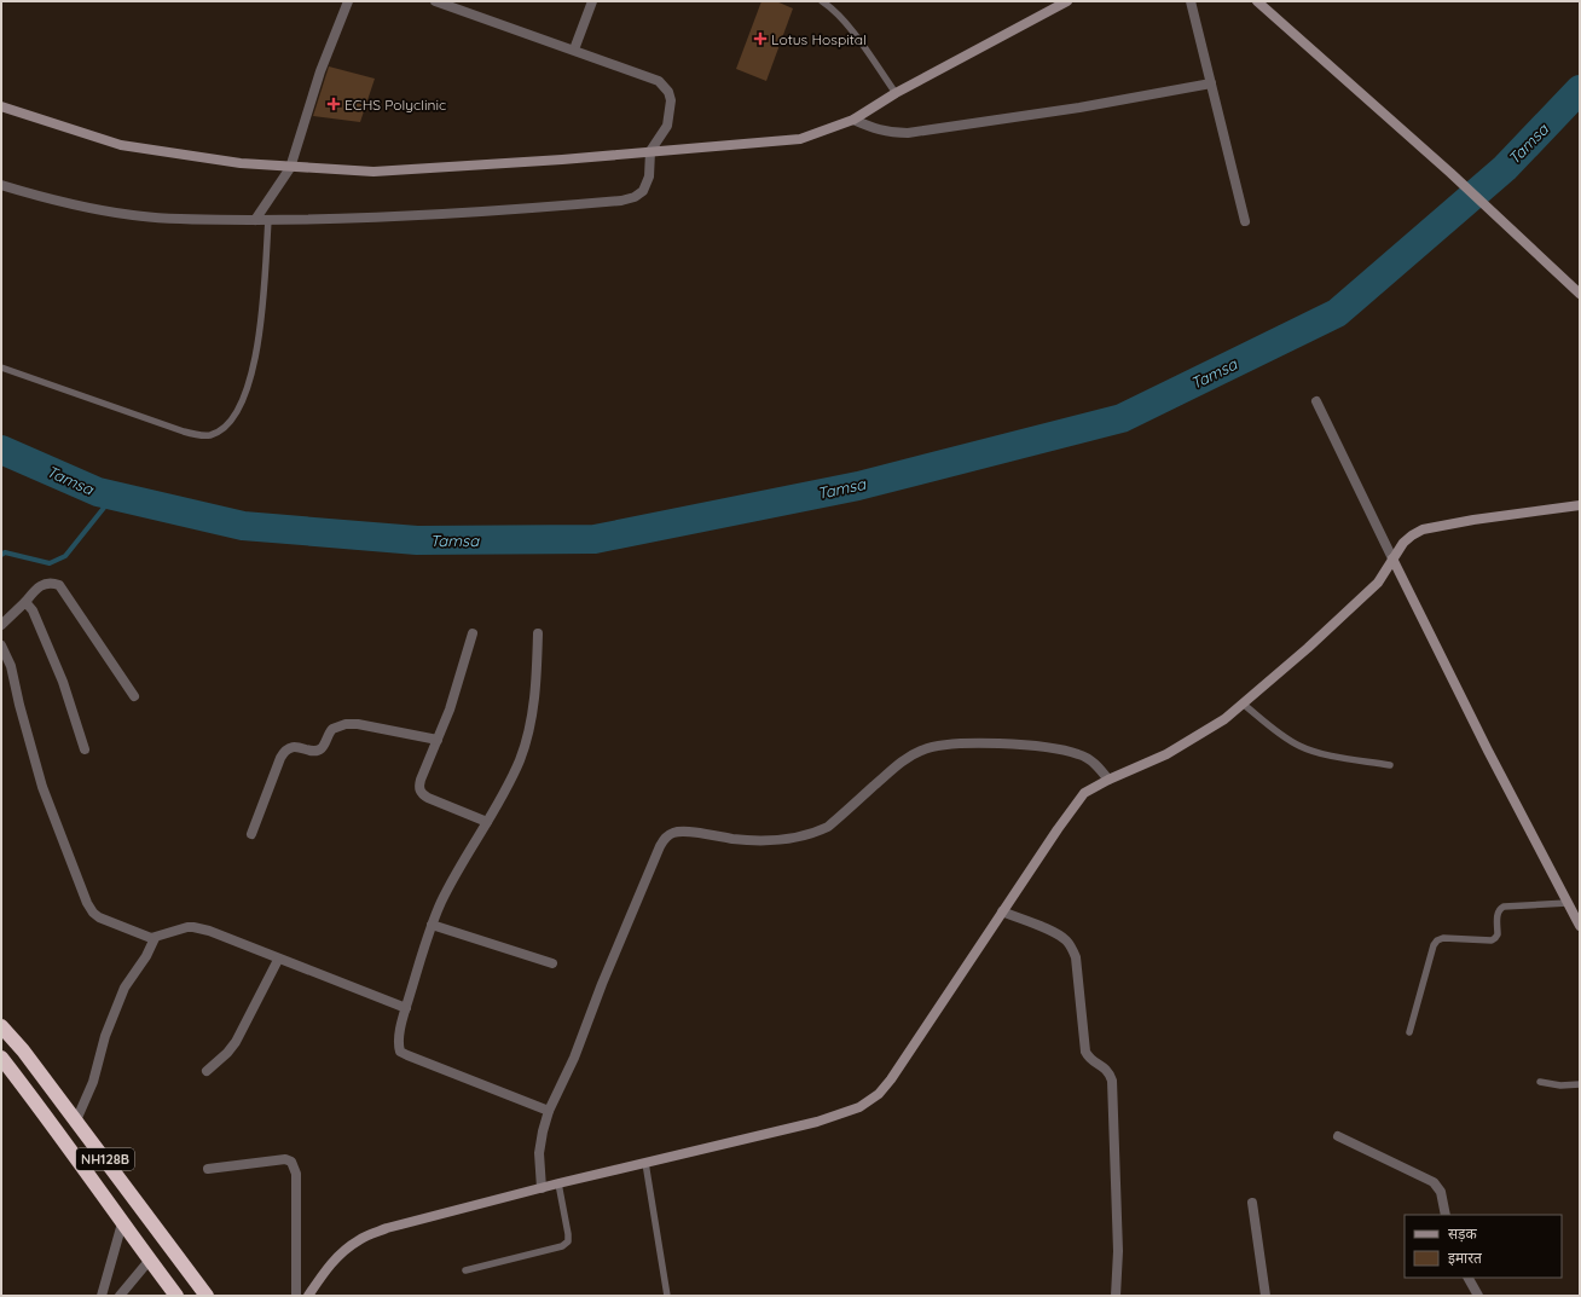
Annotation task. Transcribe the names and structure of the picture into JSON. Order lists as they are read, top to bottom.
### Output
{
  "streets": {
    "highway": ["NH128B"]
  },
  "water": ["Tamsa"],
  "places": {
    "health": ["Lotus Hospital", "ECHS Polyclinic"]
  },
  "legend": ["सड़क", "इमारत"]
}
